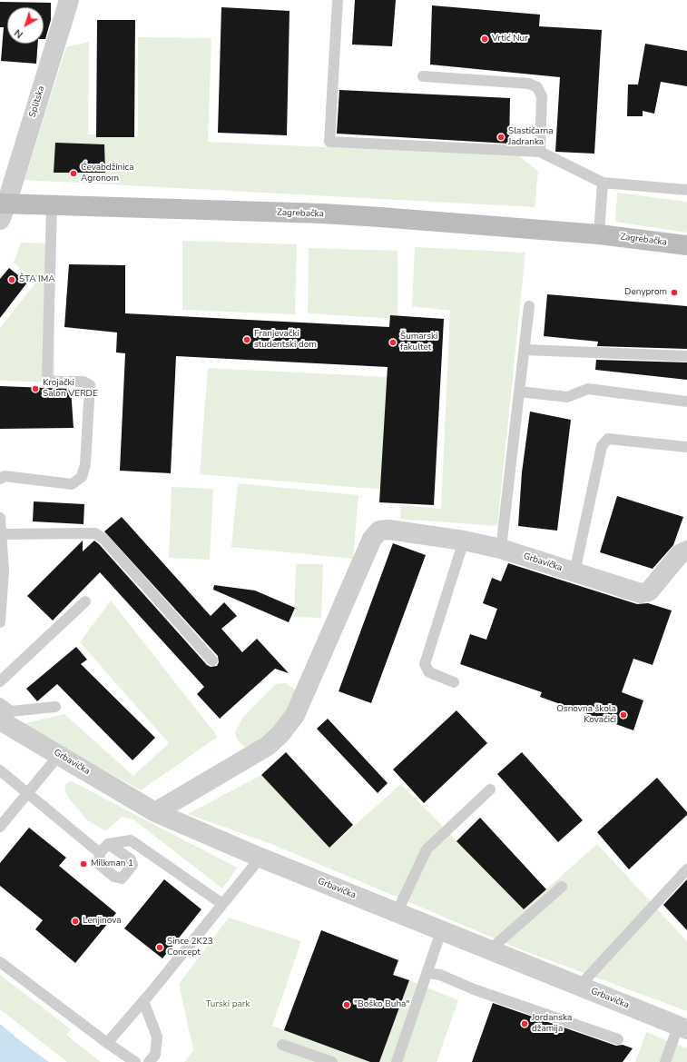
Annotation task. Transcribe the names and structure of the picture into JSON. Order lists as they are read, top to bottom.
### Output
{
  "streets": {
    "main road": ["Zagrebačka"],
    "street": ["Splitska", "Grbavička"]
  },
  "crossings": [
    ["Splitska", "Zagrebačka"]
  ],
  "parks": ["Turski park"],
  "places": [
    "Vrtić Nur",
    "Slastičarna Jadranka",
    "Ćevabdžinica Agronom",
    "ŠTA IMA",
    "Denyprom",
    "Franjevački studentski dom",
    "Šumarski fakultet",
    "Krojački Salon VERDE",
    "Osnovna škola Kovačići",
    "Milkman 1",
    "Lenjinova",
    "Since 2K23 Concept",
    "\"Boško Buha\"",
    "Jordanska džamija"
  ],
  "north": "bottom left"
}
